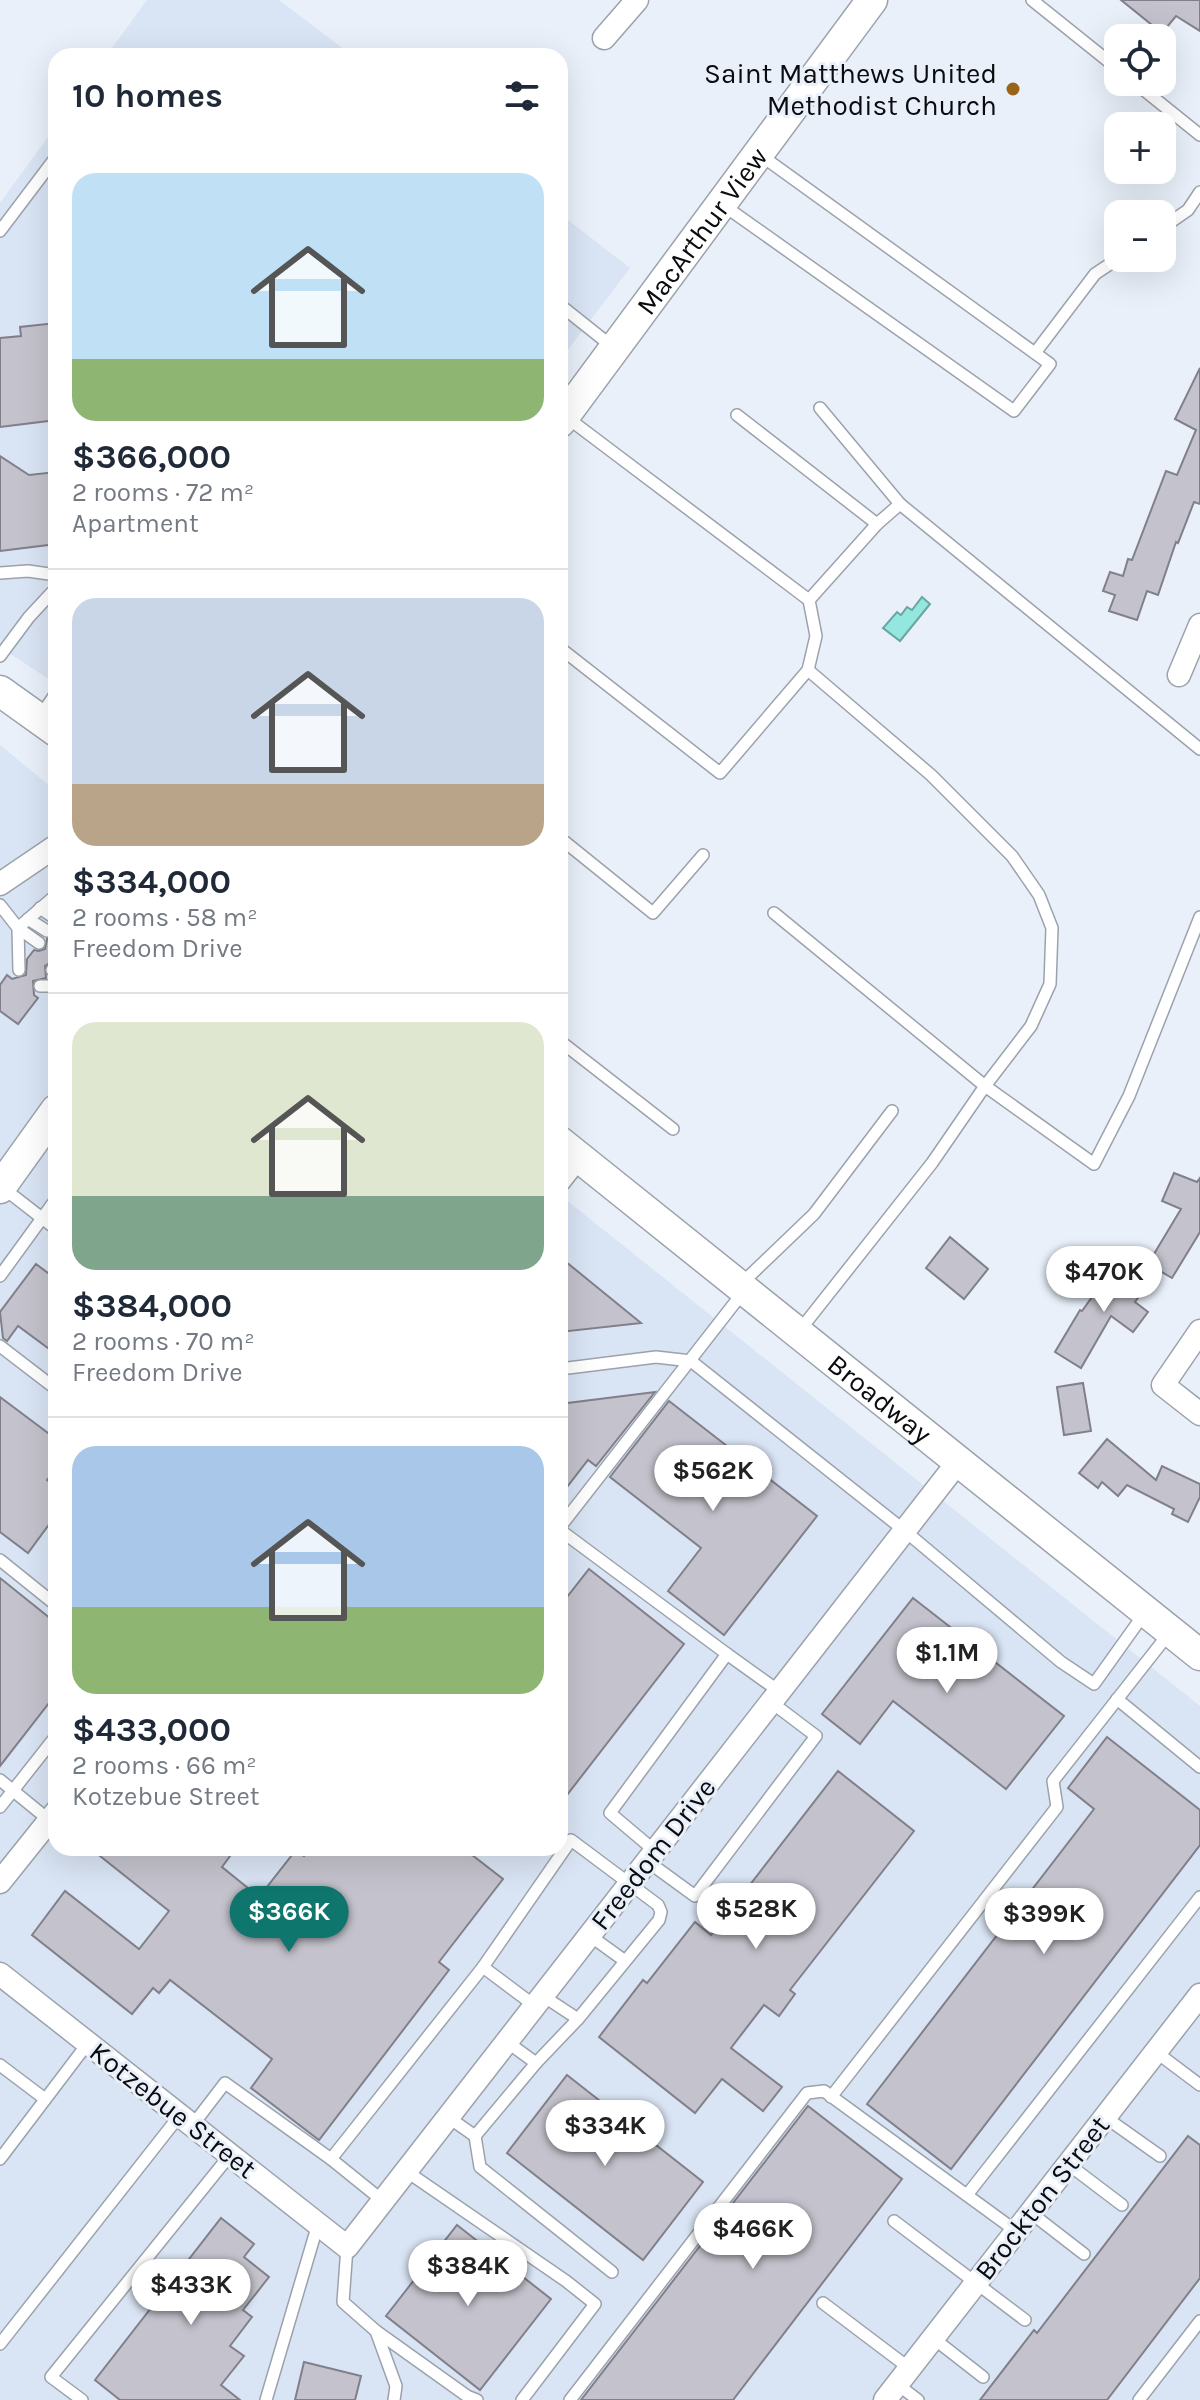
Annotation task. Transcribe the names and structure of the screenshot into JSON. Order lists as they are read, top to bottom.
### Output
{
  "streets": {
    "main road": ["MacArthur View", "Broadway"],
    "street": ["Freedom Drive", "Kotzebue Street", "Brockton Street"]
  },
  "crossings": [
    ["Broadway", "Freedom Drive"],
    ["Freedom Drive", "Kotzebue Street"]
  ],
  "places": ["Saint Matthews United Methodist Church"],
  "page": {
    "map_buttons": ["+", "−"],
    "heading": "10 homes",
    "list": [
      {
        "name": "$366,000",
        "note": "2 rooms · 72 m² · Apartment"
      },
      {
        "name": "$334,000",
        "note": "2 rooms · 58 m² · Freedom Drive"
      },
      {
        "name": "$384,000",
        "note": "2 rooms · 70 m² · Freedom Drive"
      },
      {
        "name": "$433,000",
        "note": "2 rooms · 66 m² · Kotzebue Street"
      }
    ],
    "price": [
      "$470K",
      "$562K",
      "$1.1M",
      "$528K",
      "$366K",
      "$399K",
      "$334K",
      "$466K",
      "$384K",
      "$433K"
    ]
  }
}
